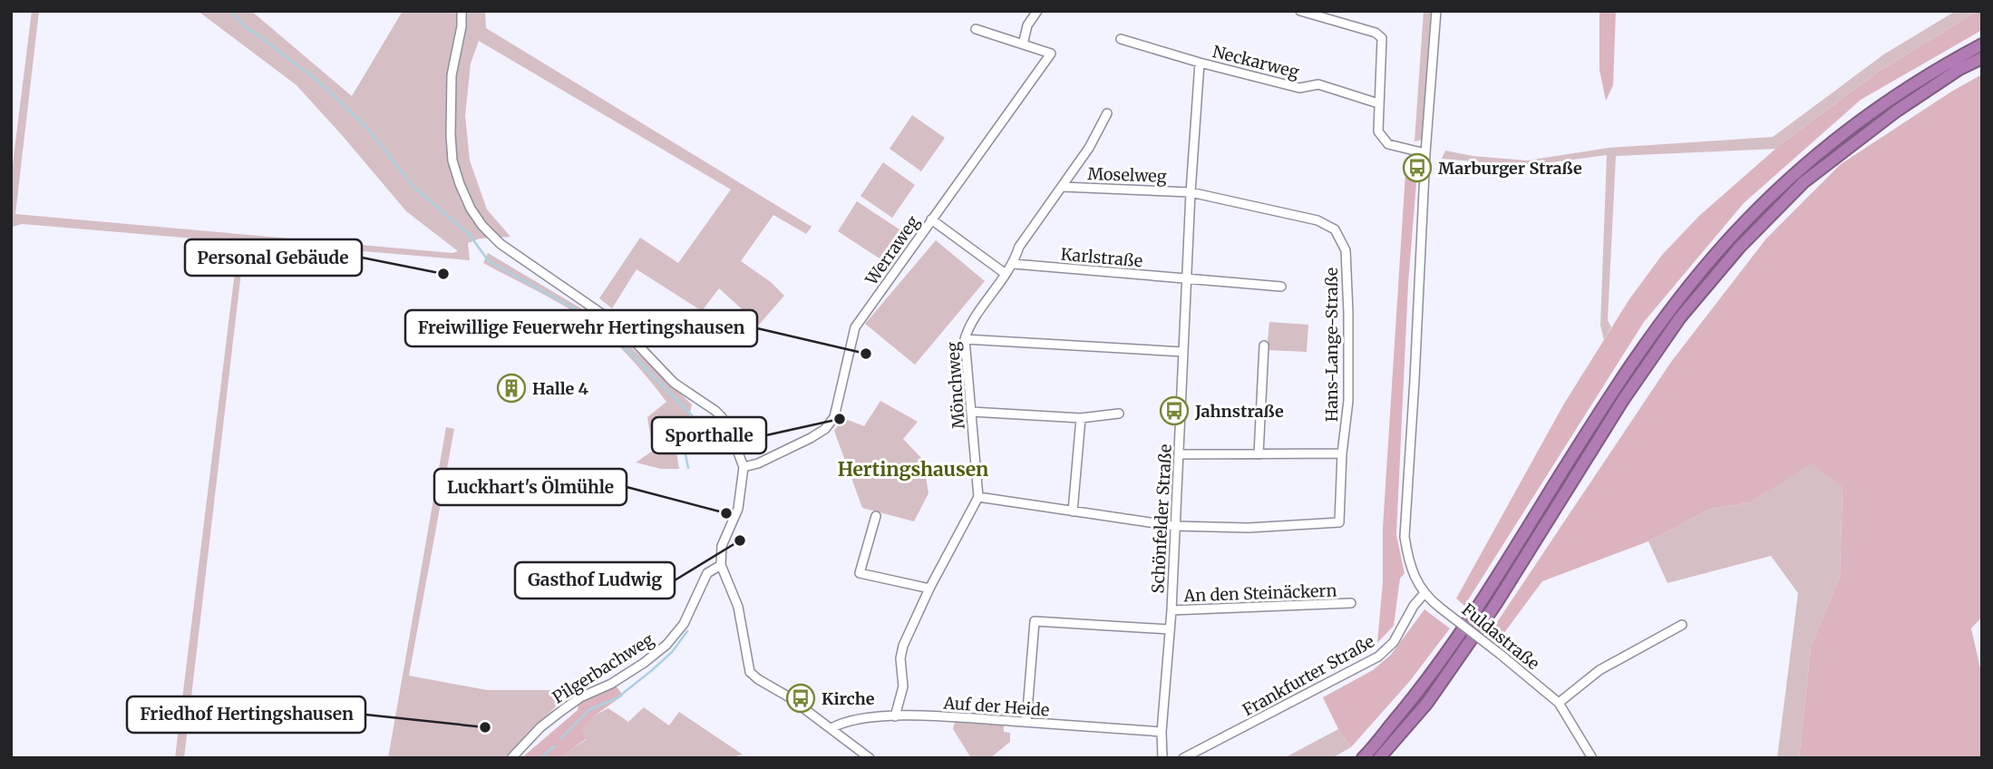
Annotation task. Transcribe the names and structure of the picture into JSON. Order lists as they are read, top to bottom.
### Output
{
  "streets": {
    "street": [
      "Neckarweg",
      "Moselweg",
      "Werraweg",
      "Karlstraße",
      "Hans-Lange-Straße",
      "Mönchweg",
      "Schönfelder Straße",
      "An den Steinäckern",
      "Fuldastraße",
      "Pilgerbachweg",
      "Frankfurter Straße",
      "Auf der Heide"
    ]
  },
  "crossings": [
    ["Neckarweg", "Schönfelder Straße"],
    ["Moselweg", "Hans-Lange-Straße"],
    ["Moselweg", "Mönchweg"],
    ["Moselweg", "Schönfelder Straße"],
    ["Karlstraße", "Mönchweg"],
    ["Karlstraße", "Schönfelder Straße"],
    ["Hans-Lange-Straße", "Schönfelder Straße"],
    ["Schönfelder Straße", "An den Steinäckern"],
    ["Schönfelder Straße", "Auf der Heide"],
    ["Fuldastraße", "Frankfurter Straße"]
  ],
  "districts": ["Hertingshausen"],
  "places": {
    "bus stop": ["Marburger Straße", "Jahnstraße", "Kirche"],
    "other": [
      "Personal Gebäude",
      "Freiwillige Feuerwehr Hertingshausen",
      "Sporthalle",
      "Luckhart's Ölmühle",
      "Gasthof Ludwig",
      "Friedhof Hertingshausen"
    ],
    "building": ["Halle 4"]
  }
}
